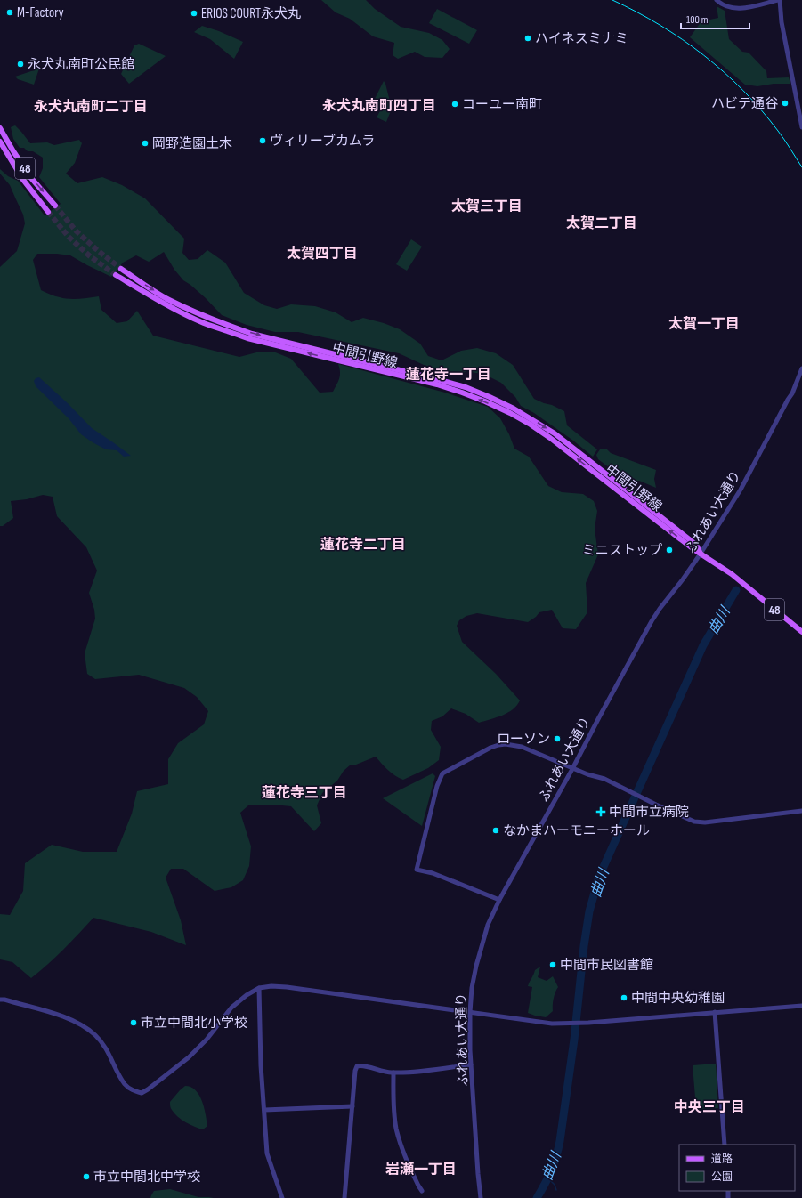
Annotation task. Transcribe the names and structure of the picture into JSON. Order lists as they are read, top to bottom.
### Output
{
  "streets": {
    "main road": ["48", "中間引野線"],
    "street": ["ふれあい大通り"]
  },
  "crossings": [
    ["中間引野線", "ふれあい大通り"]
  ],
  "districts": [
    "永犬丸南町四丁目",
    "永犬丸南町二丁目",
    "太賀三丁目",
    "太賀二丁目",
    "太賀四丁目",
    "太賀一丁目",
    "蓮花寺一丁目",
    "蓮花寺二丁目",
    "蓮花寺三丁目",
    "中央三丁目",
    "岩瀬一丁目"
  ],
  "water": ["曲川"],
  "places": {
    "other": [
      "M-Factory",
      "ERIOS COURT永犬丸",
      "ハイネスミナミ",
      "永犬丸南町公民館",
      "ハビテ通谷",
      "コーユー南町",
      "ヴィリーブカムラ",
      "岡野造園土木",
      "ミニストップ",
      "ローソン",
      "なかまハーモニーホール",
      "中間市民図書館",
      "中間中央幼稚園",
      "市立中間北小学校",
      "市立中間北中学校"
    ],
    "health": ["中間市立病院"]
  },
  "legend": ["道路", "公園"],
  "scale_bar": "100 m"
}
